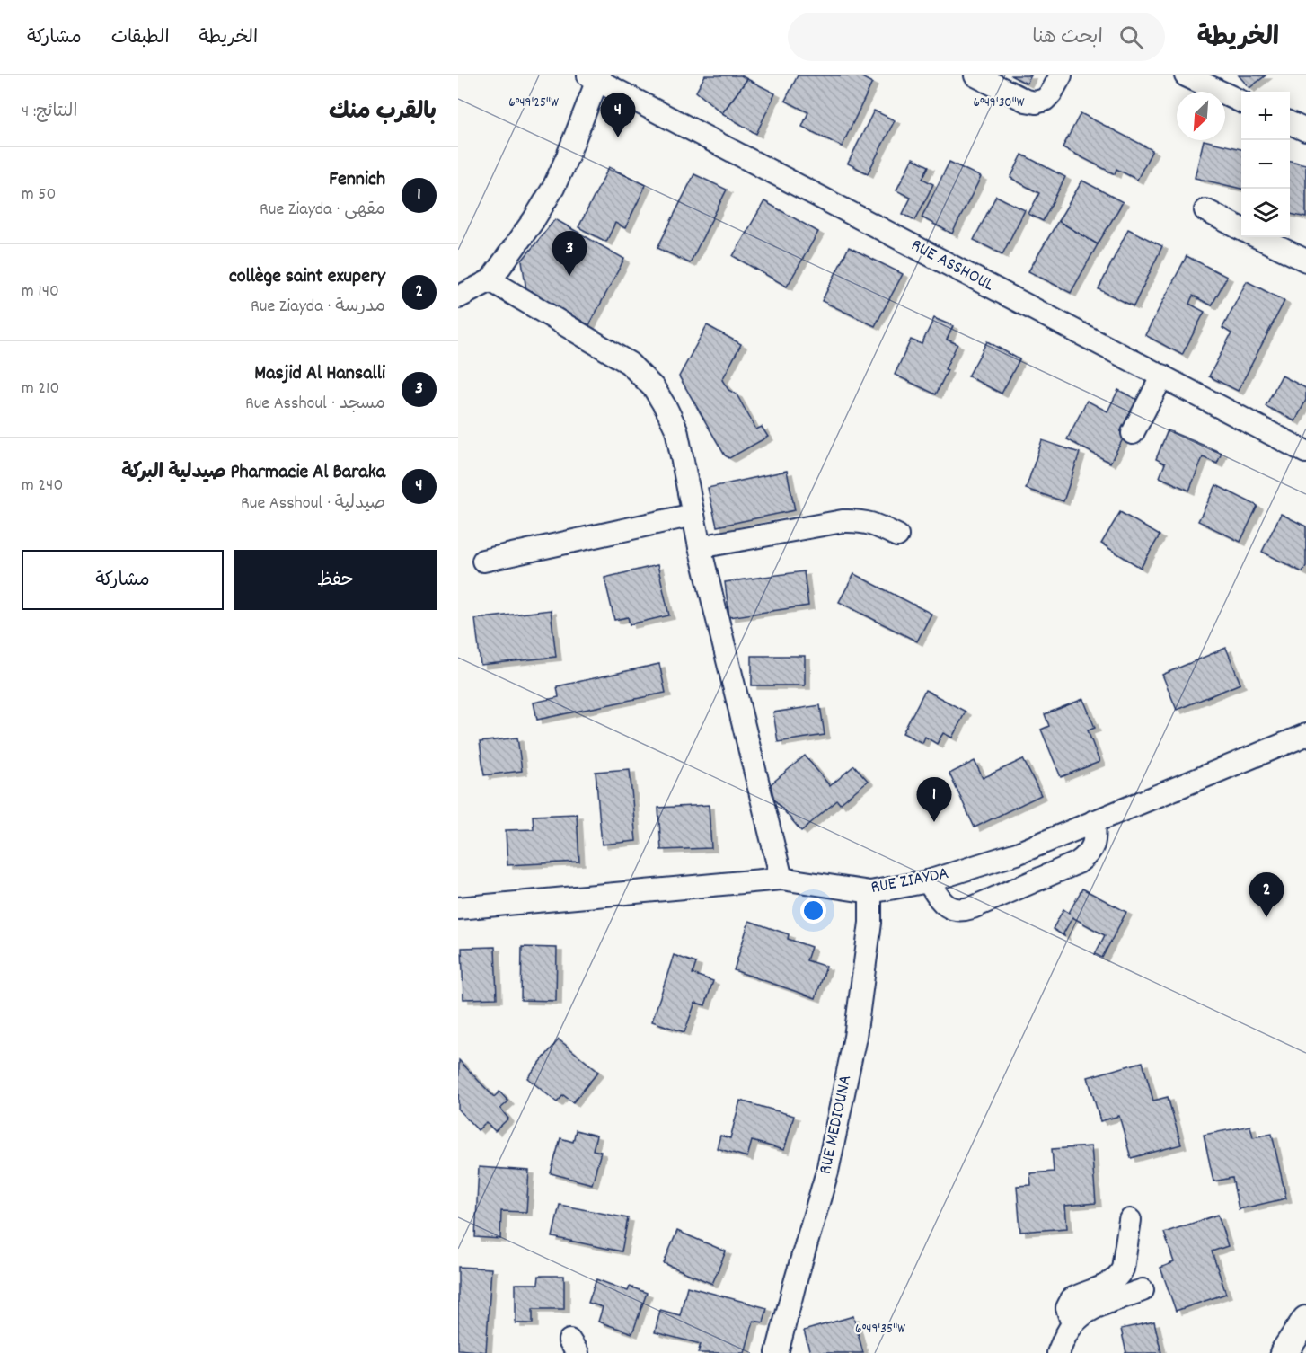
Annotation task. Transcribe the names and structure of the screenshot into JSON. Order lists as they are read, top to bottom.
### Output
{
  "streets": {
    "street": ["RUE ASSHOUL", "RUE ZIAYDA", "RUE MEDIOUNA"]
  },
  "crossings": [
    ["RUE ZIAYDA", "RUE MEDIOUNA"]
  ],
  "north": "bottom left",
  "page": {
    "header": "الخريطة",
    "search": "ابحث هنا",
    "nav": ["الخريطة", "الطبقات", "مشاركة"],
    "heading": ["بالقرب منك", "النتائج: 4"],
    "map_buttons": ["+", "−"],
    "pins": [
      "4",
      "3",
      "1",
      "2"
    ],
    "list": [
      {
        "mark": "1",
        "name": "Fennich",
        "note": "مقهى · Rue Ziayda",
        "value": "50 m"
      },
      {
        "mark": "2",
        "name": "collège saint exupery",
        "note": "مدرسة · Rue Ziayda",
        "value": "140 m"
      },
      {
        "mark": "3",
        "name": "Masjid Al Hansalli",
        "note": "مسجد · Rue Asshoul",
        "value": "210 m"
      },
      {
        "mark": "4",
        "name": "Pharmacie Al Baraka صيدلية البركة",
        "note": "صيدلية · Rue Asshoul",
        "value": "240 m"
      }
    ],
    "buttons": ["حفظ", "مشاركة"]
  },
  "coordinates": ["6°49'30\"W", "6°49'25\"W", "6°49'35\"W"]
}
